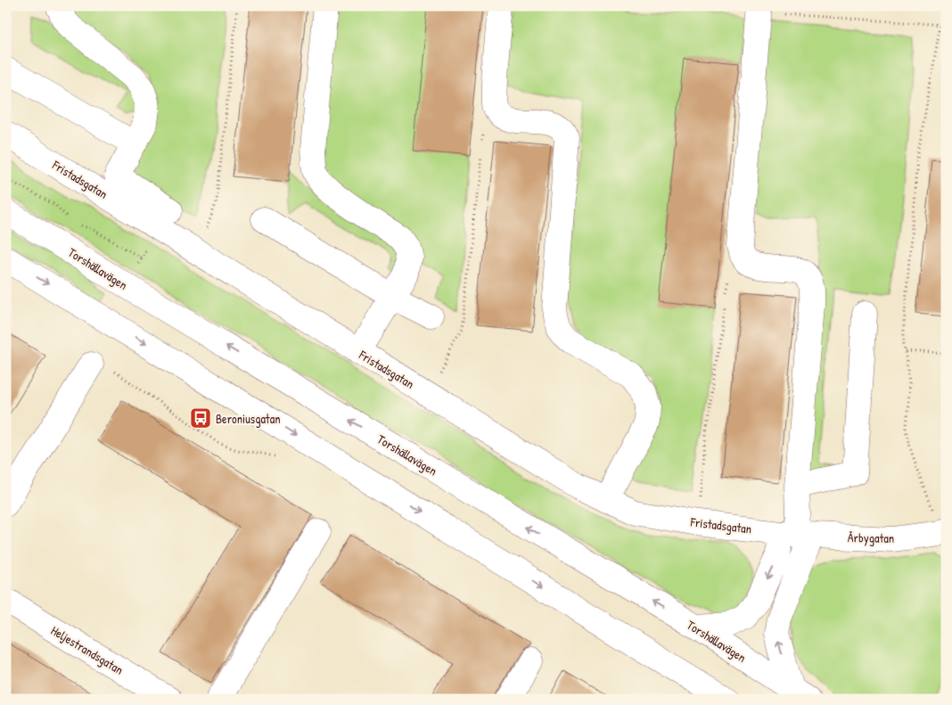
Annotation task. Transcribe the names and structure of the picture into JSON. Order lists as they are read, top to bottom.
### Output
{
  "streets": {
    "main road": [
      "Fristadsgatan",
      "Torshällavägen",
      "Årbygatan",
      "Heljestrandsgatan"
    ]
  },
  "crossings": [
    ["Fristadsgatan", "Årbygatan"]
  ],
  "places": {
    "bus stop": ["Beroniusgatan"]
  }
}
